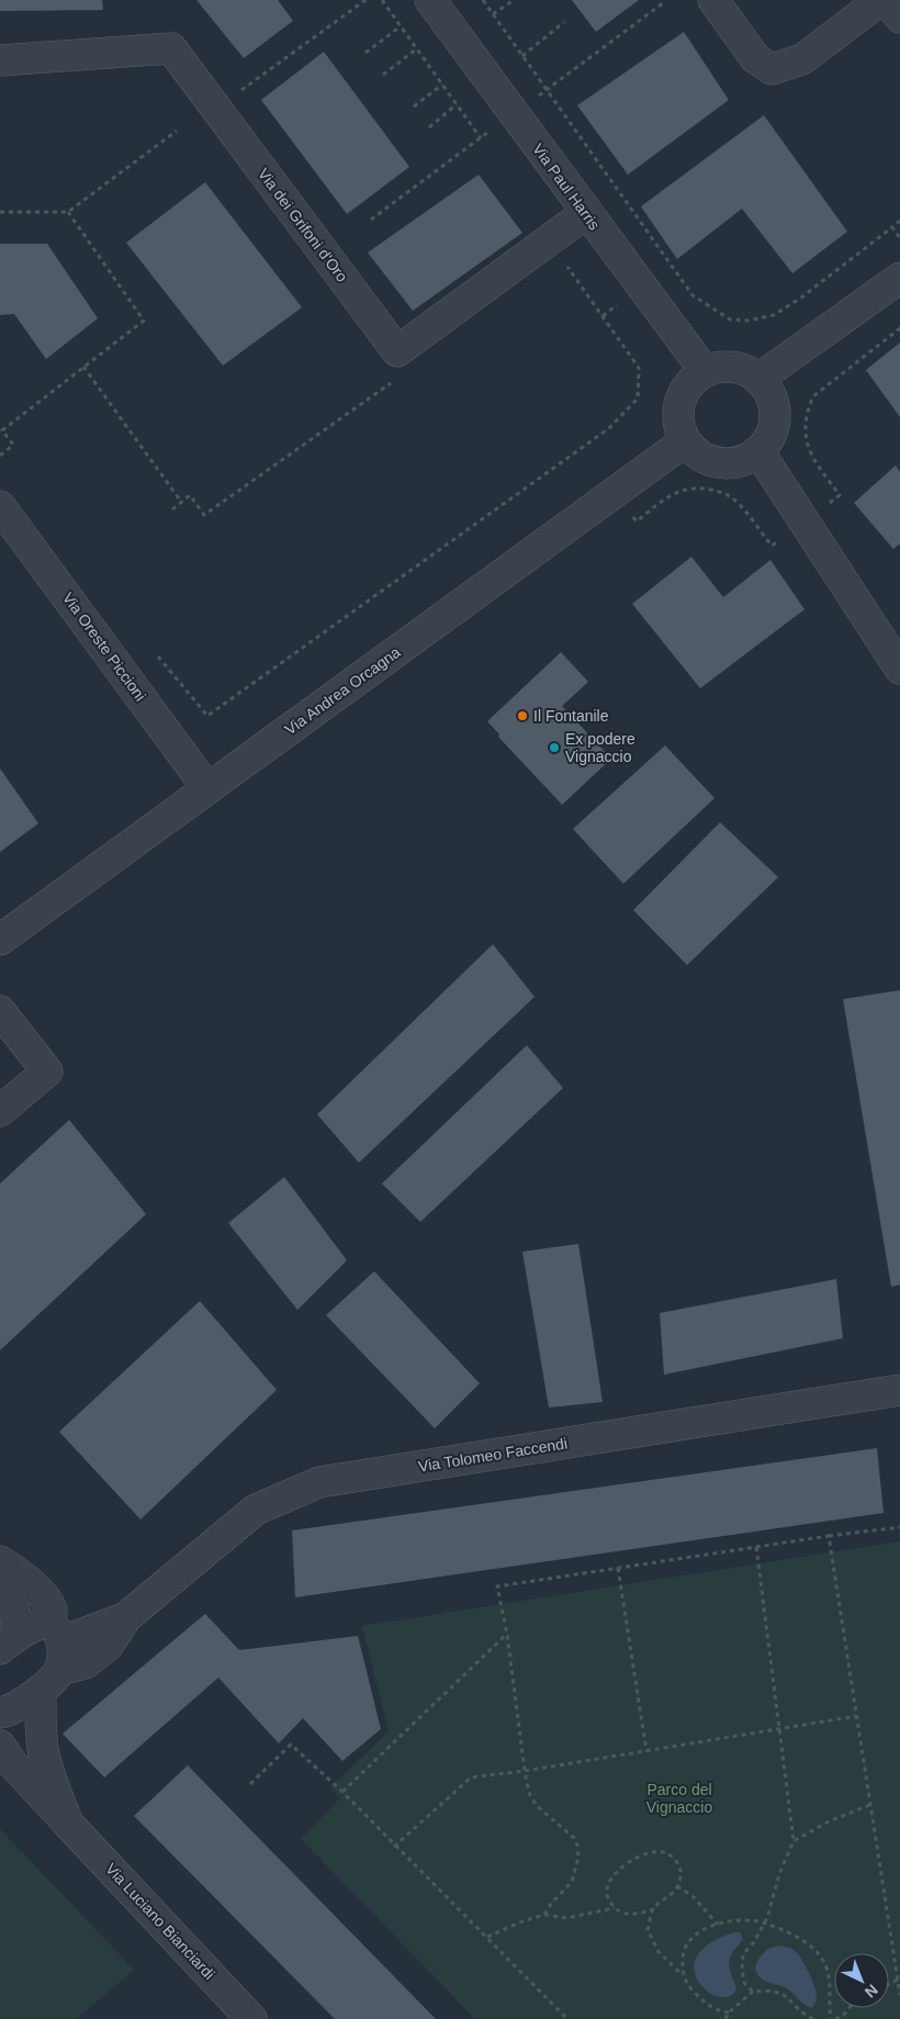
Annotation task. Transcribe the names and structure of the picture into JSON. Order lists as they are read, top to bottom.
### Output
{
  "streets": {
    "street": [
      "Via Paul Harris",
      "Via dei Grifoni d'Oro",
      "Via Oreste Piccioni",
      "Via Andrea Orcagna",
      "Via Tolomeo Faccendi",
      "Via Luciano Bianciardi"
    ]
  },
  "crossings": [
    ["Via Paul Harris", "Via dei Grifoni d'Oro"],
    ["Via Paul Harris", "Via Andrea Orcagna"],
    ["Via Oreste Piccioni", "Via Andrea Orcagna"],
    ["Via Tolomeo Faccendi", "Via Luciano Bianciardi"]
  ],
  "parks": ["Parco del Vignaccio"],
  "places": ["Il Fontanile", "Ex podere Vignaccio"],
  "north": "bottom right"
}
